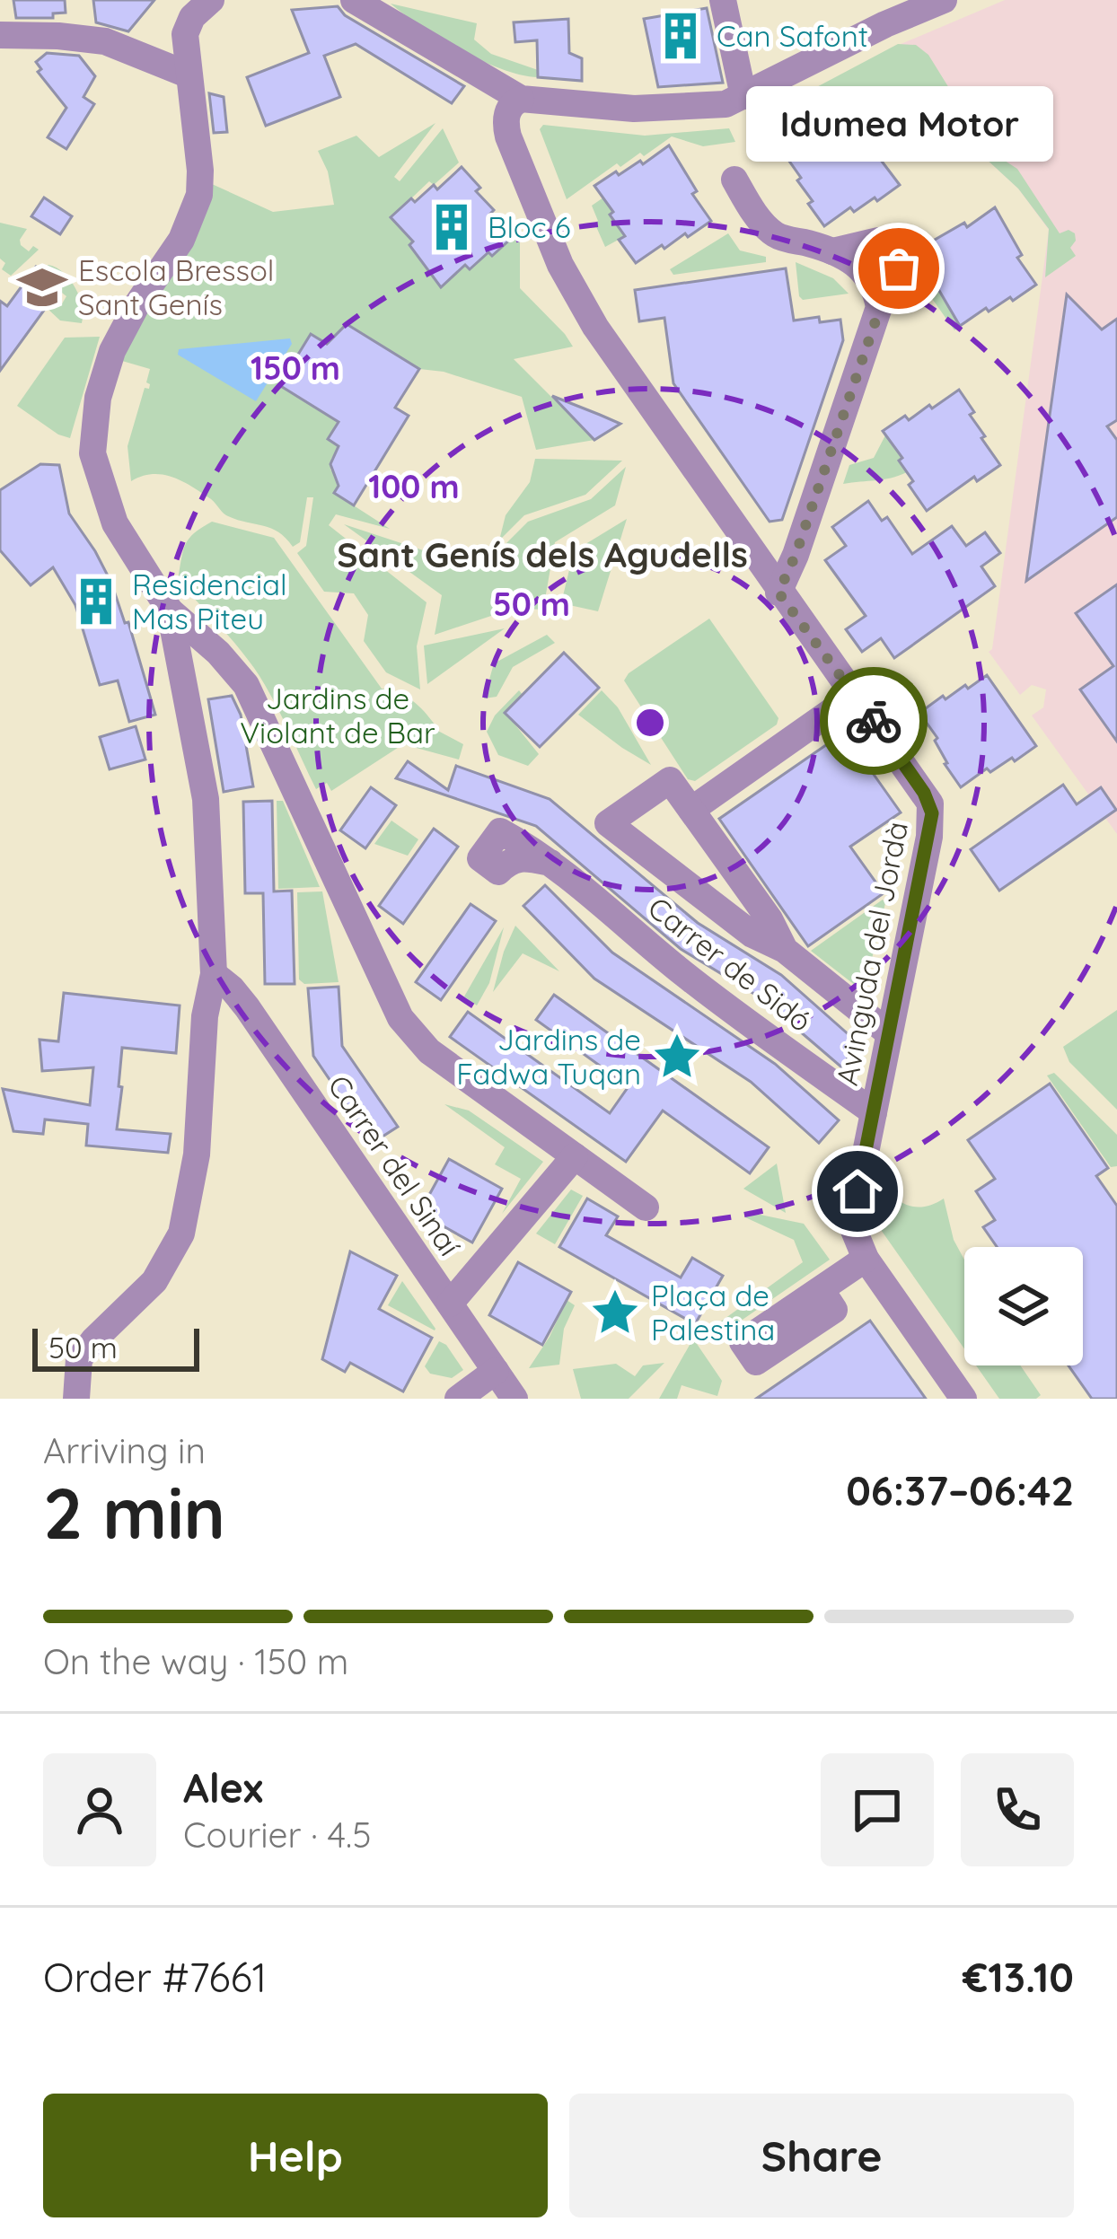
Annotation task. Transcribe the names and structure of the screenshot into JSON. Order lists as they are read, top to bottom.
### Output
{
  "streets": {
    "street": ["Avinguda del Jordà", "Carrer de Sidó", "Carrer del Sinaí"]
  },
  "crossings": [
    ["Avinguda del Jordà", "Carrer de Sidó"]
  ],
  "districts": ["Sant Genís dels Agudells"],
  "parks": ["Jardins de Violant de Bar"],
  "places": {
    "building": ["Can Safont", "Bloc 6", "Residencial Mas Piteu"],
    "other": ["Idumea Motor"],
    "school or university": ["Escola Bressol Sant Genís"],
    "place": ["Jardins de Fadwa Tuqan", "Plaça de Palestina"]
  },
  "scale_bar": "50 m",
  "page": {
    "bubble": "Idumea Motor",
    "scale": "50 m",
    "heading": ["2 min", "Arriving in", "06:37–06:42"],
    "panel": [
      "Alex",
      "Courier · 4.5",
      "Order #7661",
      "€13.10"
    ],
    "bar": "On the way · 150 m",
    "buttons": ["Help", "Share"]
  },
  "rings": ["150 m", "100 m", "50 m"]
}
